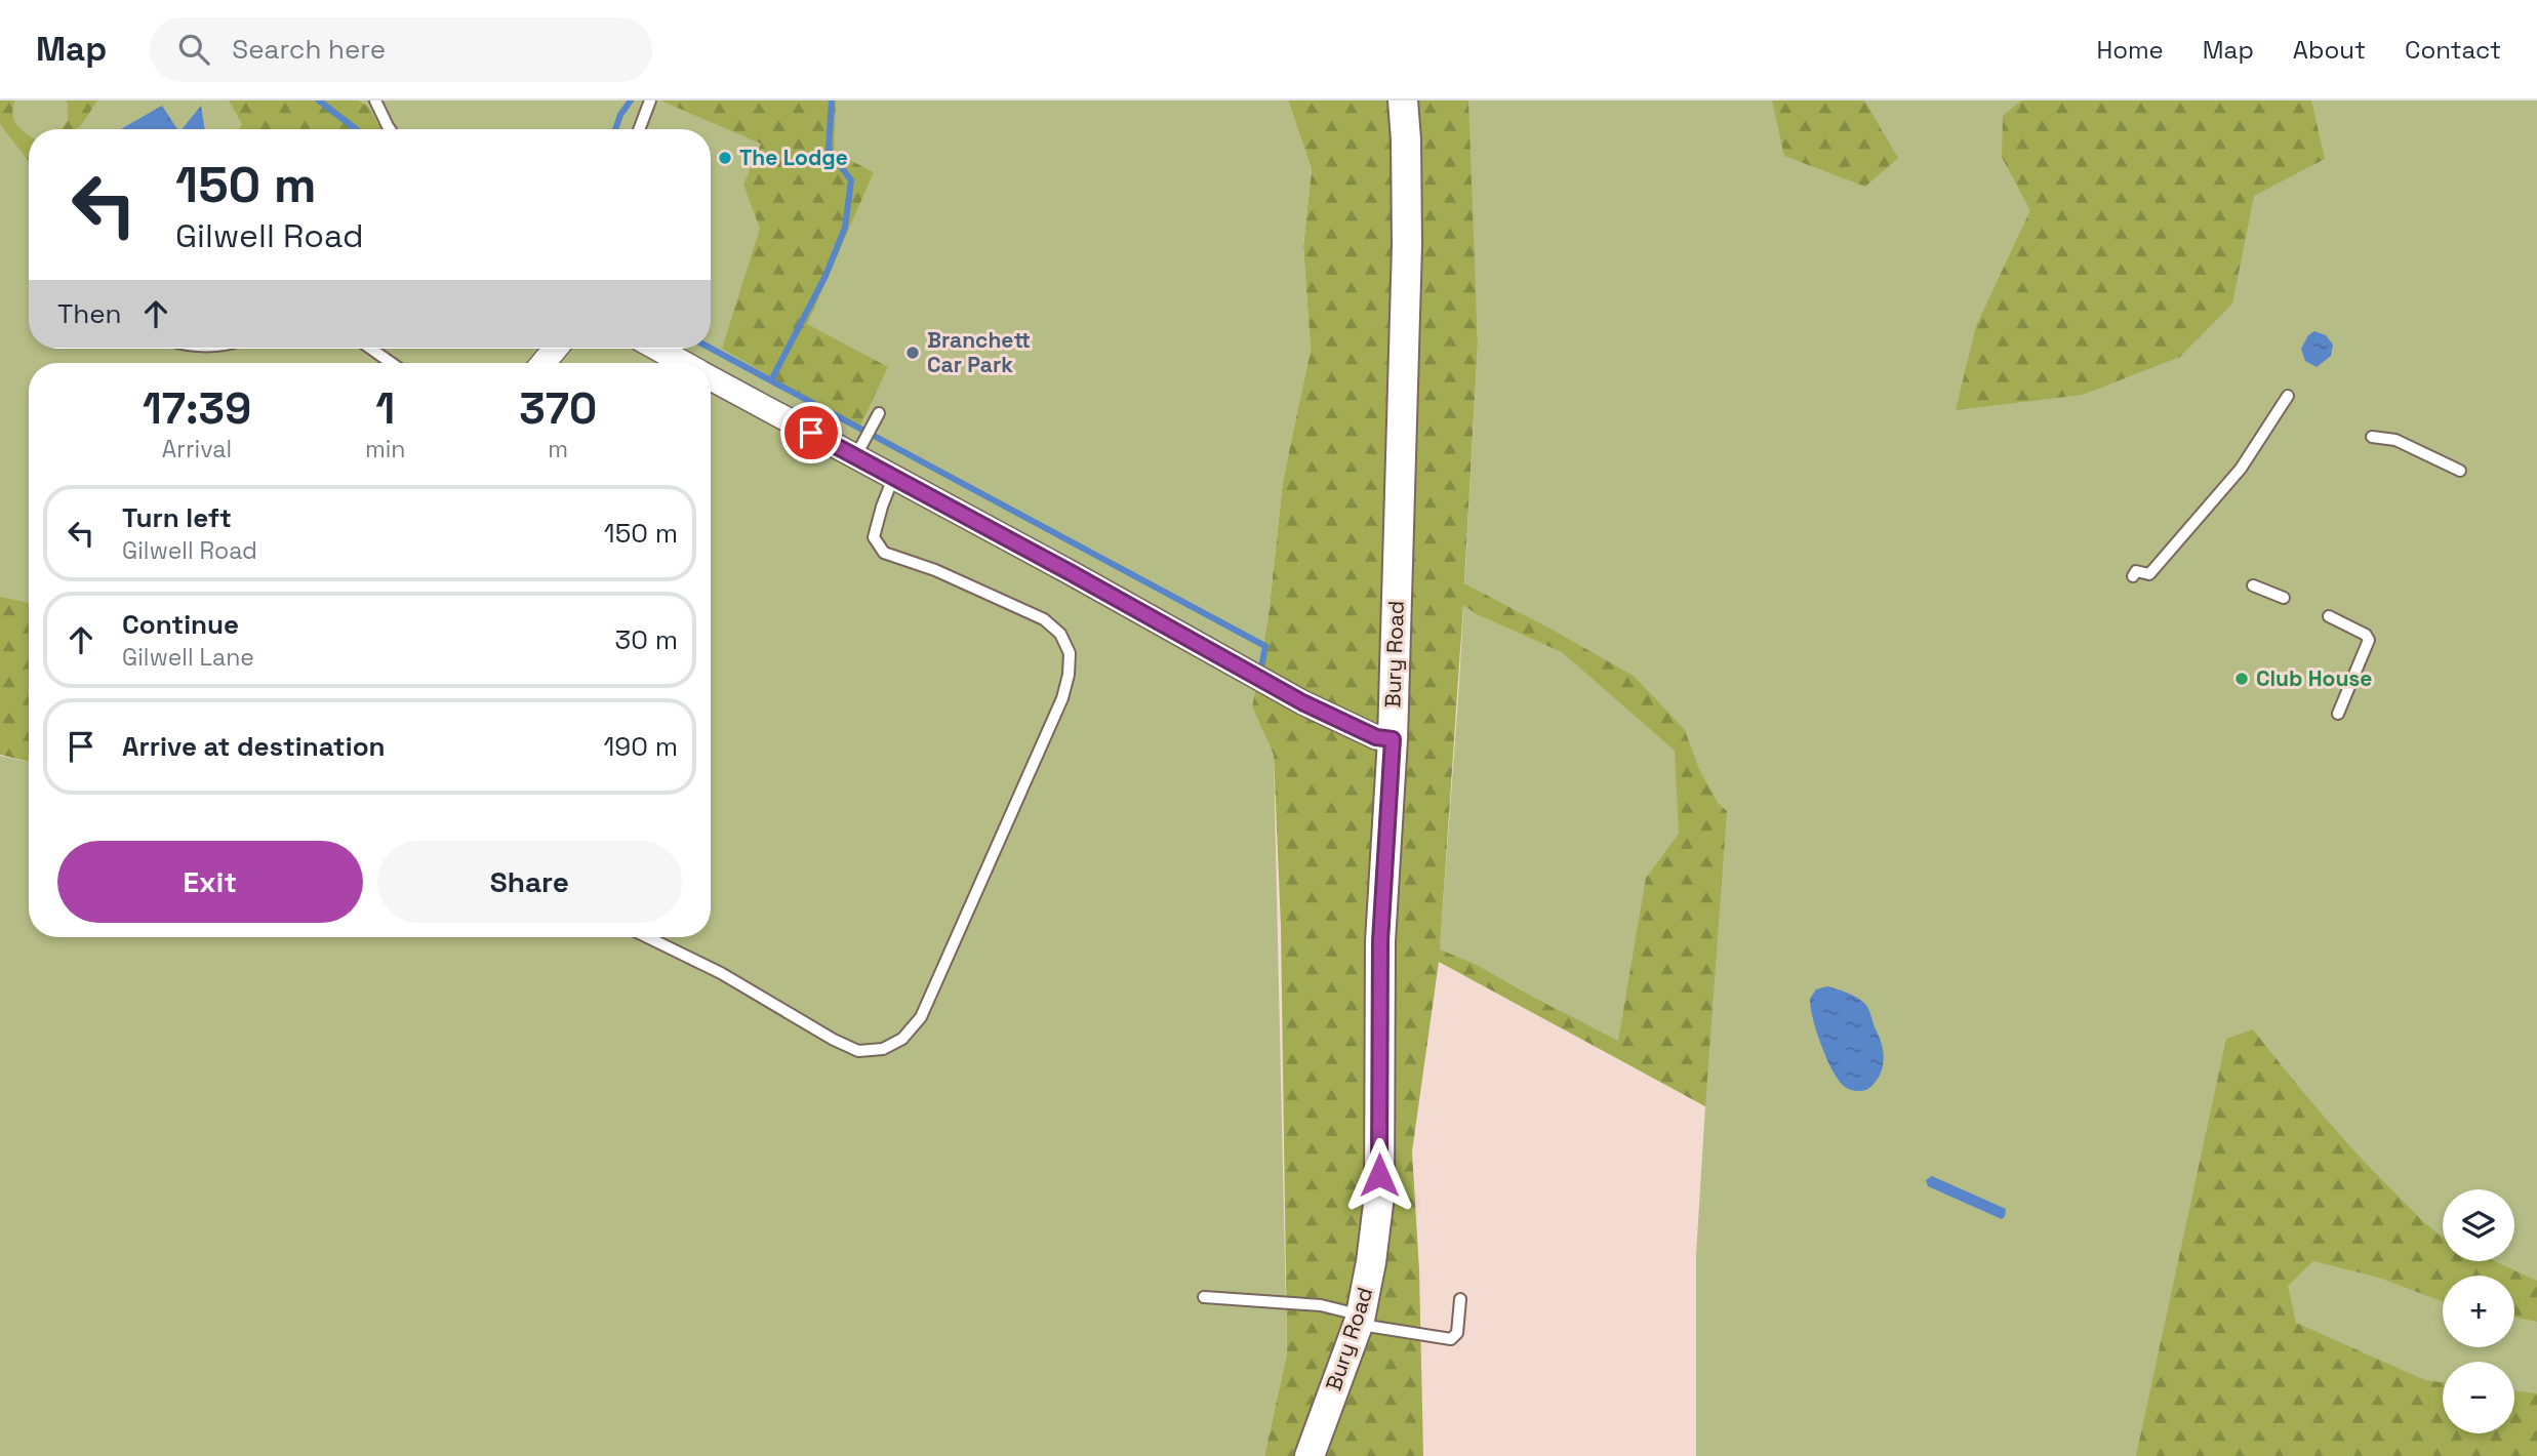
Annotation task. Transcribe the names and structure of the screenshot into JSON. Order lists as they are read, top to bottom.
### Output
{
  "streets": {
    "street": ["Bury Road"]
  },
  "places": ["The Lodge", "Branchett Car Park", "Club House"],
  "page": {
    "header": "Map",
    "search": "Search here",
    "nav": [
      "Home",
      "Map",
      "About",
      "Contact"
    ],
    "turn": ["150 m", "Gilwell Road"],
    "then": "Then",
    "eta": [
      "17:39",
      "Arrival",
      "1",
      "min",
      "370",
      "m"
    ],
    "list": [
      {
        "name": "Turn left",
        "note": "Gilwell Road",
        "value": "150 m"
      },
      {
        "name": "Continue",
        "note": "Gilwell Lane",
        "value": "30 m"
      },
      {
        "name": "Arrive at destination",
        "value": "190 m"
      }
    ],
    "buttons": ["Exit", "Share"],
    "map_buttons": ["+", "−"]
  }
}
